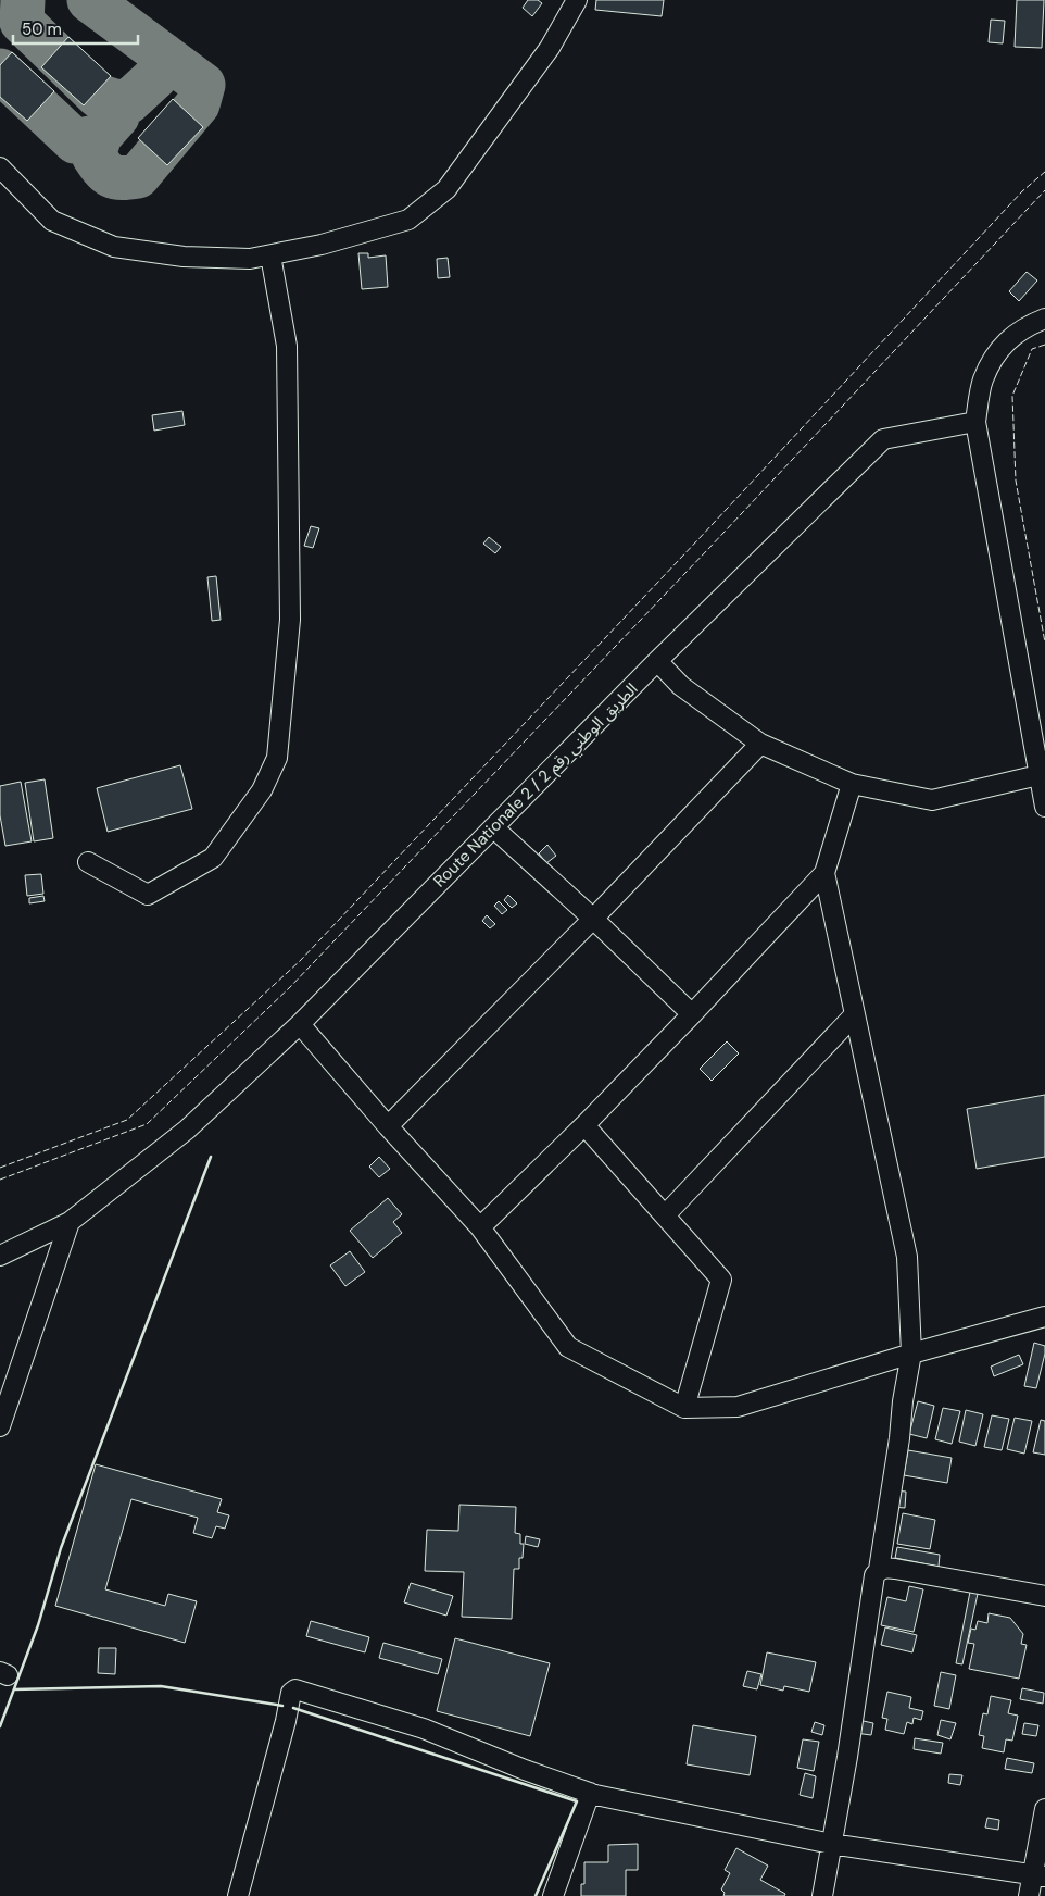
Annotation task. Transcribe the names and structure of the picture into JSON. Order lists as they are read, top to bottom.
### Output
{
  "streets": {
    "street": ["Route Nationale 2 / الطريق الوطني رقم 2"]
  },
  "scale_bar": "50 m"
}
